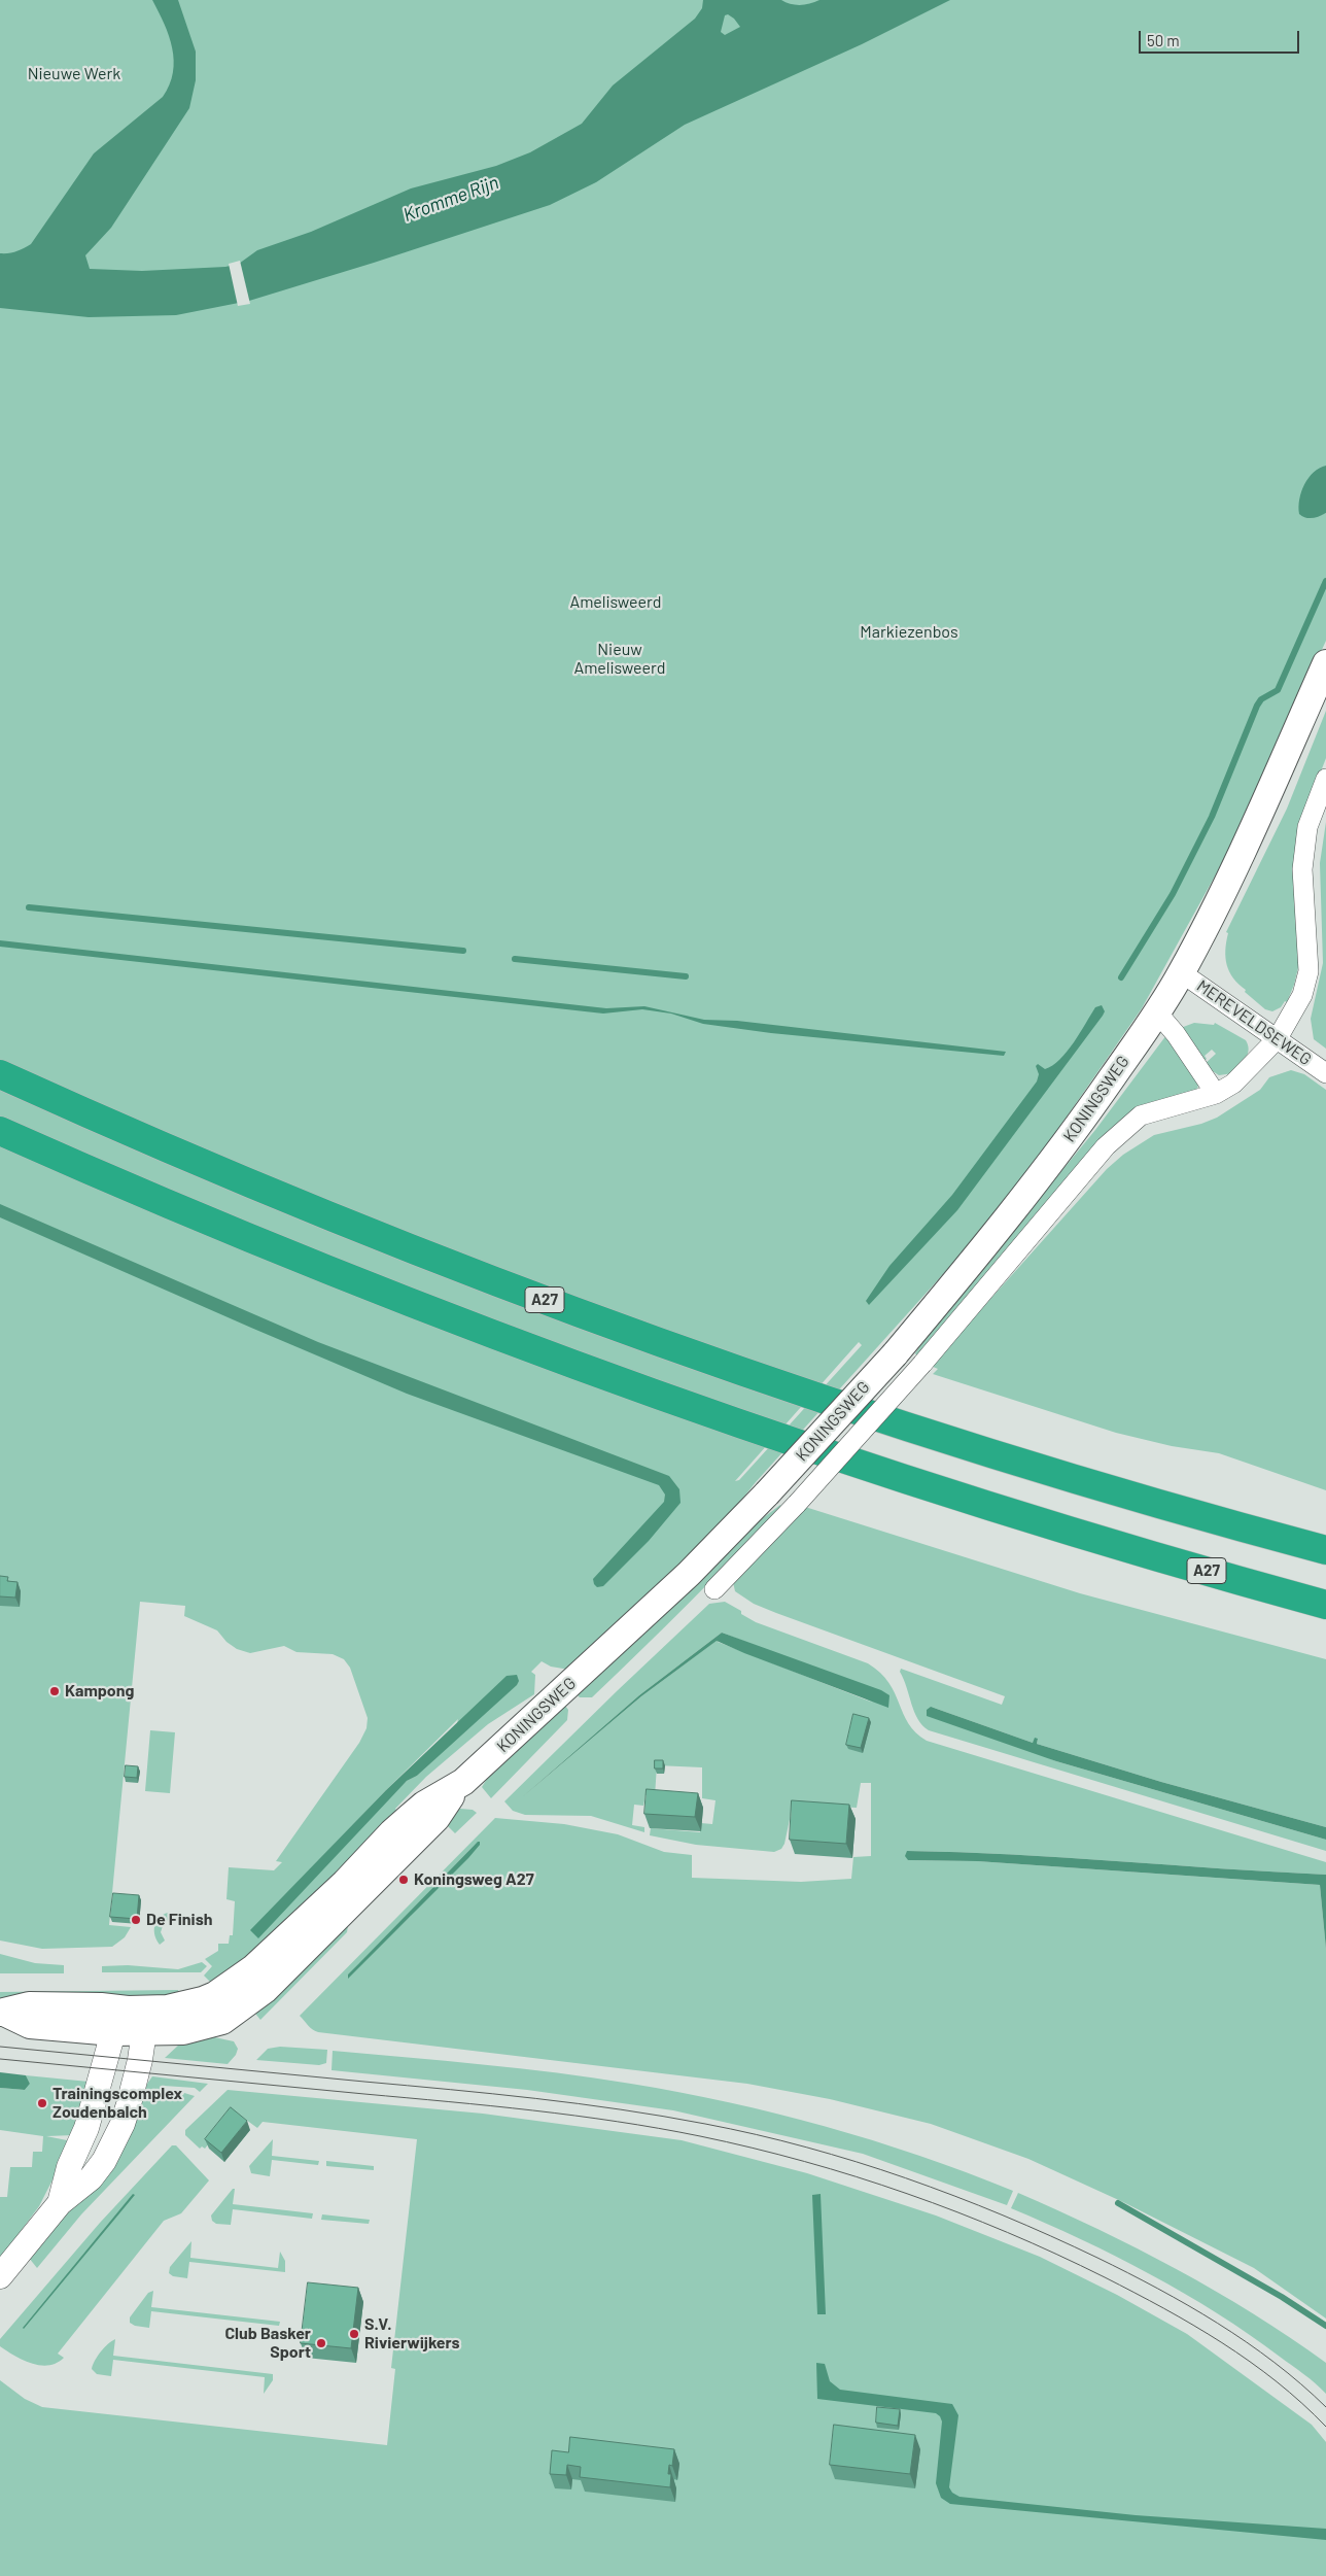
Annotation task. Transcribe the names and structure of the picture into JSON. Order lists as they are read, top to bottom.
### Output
{
  "streets": {
    "highway": ["A27"],
    "main road": ["KONINGSWEG"],
    "street": ["MEREVELDSEWEG"]
  },
  "crossings": [
    ["MEREVELDSEWEG", "KONINGSWEG"]
  ],
  "water": ["Kromme Rijn"],
  "parks": [
    "Nieuwe Werk",
    "Amelisweerd",
    "Markiezenbos",
    "Nieuw Amelisweerd"
  ],
  "places": [
    "Kampong",
    "Koningsweg A27",
    "De Finish",
    "Trainingscomplex Zoudenbalch",
    "S.V. Rivierwijkers",
    "Club Basker Sport"
  ],
  "scale_bar": "50 m"
}
